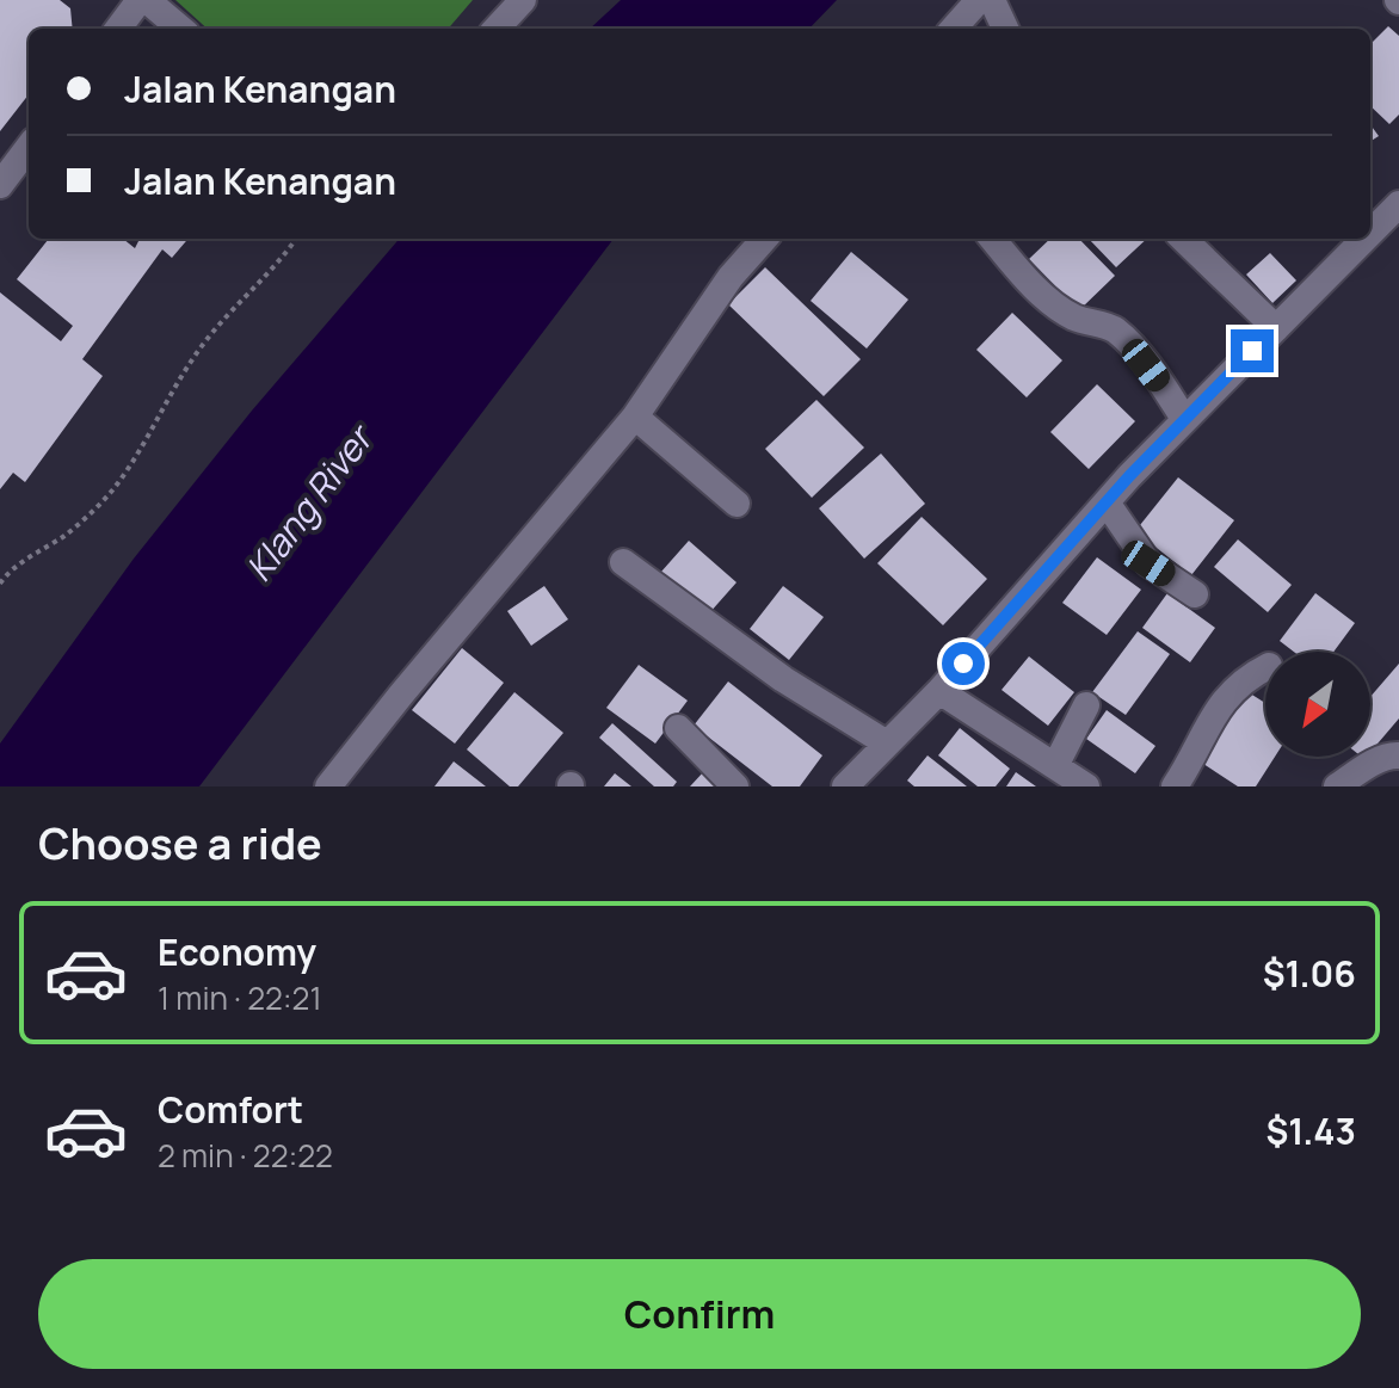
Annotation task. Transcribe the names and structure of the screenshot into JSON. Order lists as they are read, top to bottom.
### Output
{
  "water": ["Klang River"],
  "north": "bottom left",
  "page": {
    "banner": ["Jalan Kenangan", "Jalan Kenangan"],
    "heading": "Choose a ride",
    "list": [
      {
        "name": "Economy",
        "note": "1 min · 22:21",
        "value": "$1.06"
      },
      {
        "name": "Comfort",
        "note": "2 min · 22:22",
        "value": "$1.43"
      }
    ],
    "buttons": "Confirm"
  }
}
